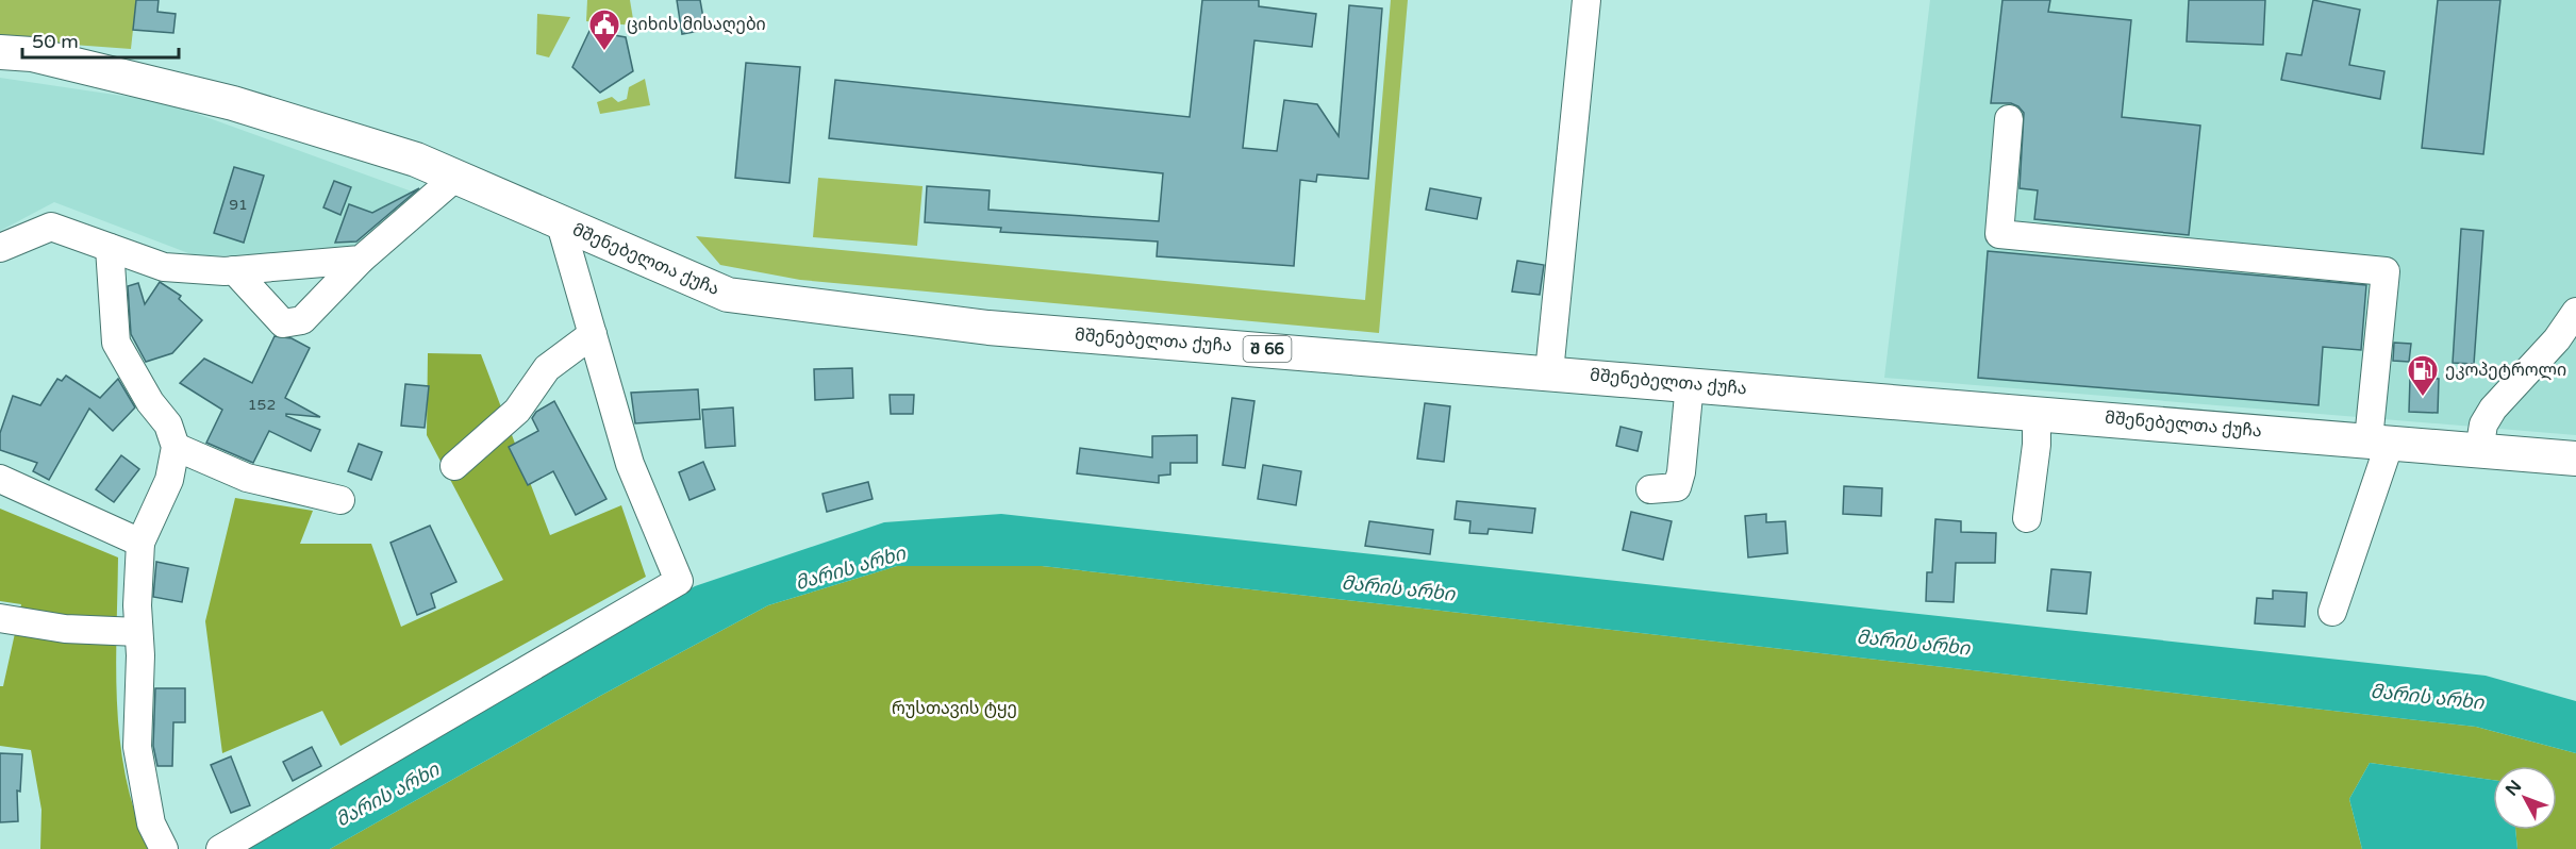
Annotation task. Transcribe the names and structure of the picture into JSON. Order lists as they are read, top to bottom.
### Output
{
  "streets": {
    "main road": ["მშენებელთა ქუჩა", "შ 66"]
  },
  "water": ["მარის არხი"],
  "parks": ["რუსთავის ტყე"],
  "places": {
    "public building": ["ციხის მისაღები"],
    "fuel station": ["ეკოპეტროლი"]
  },
  "house_numbers": ["91", "152"],
  "scale_bar": "50 m",
  "north": "top left"
}
